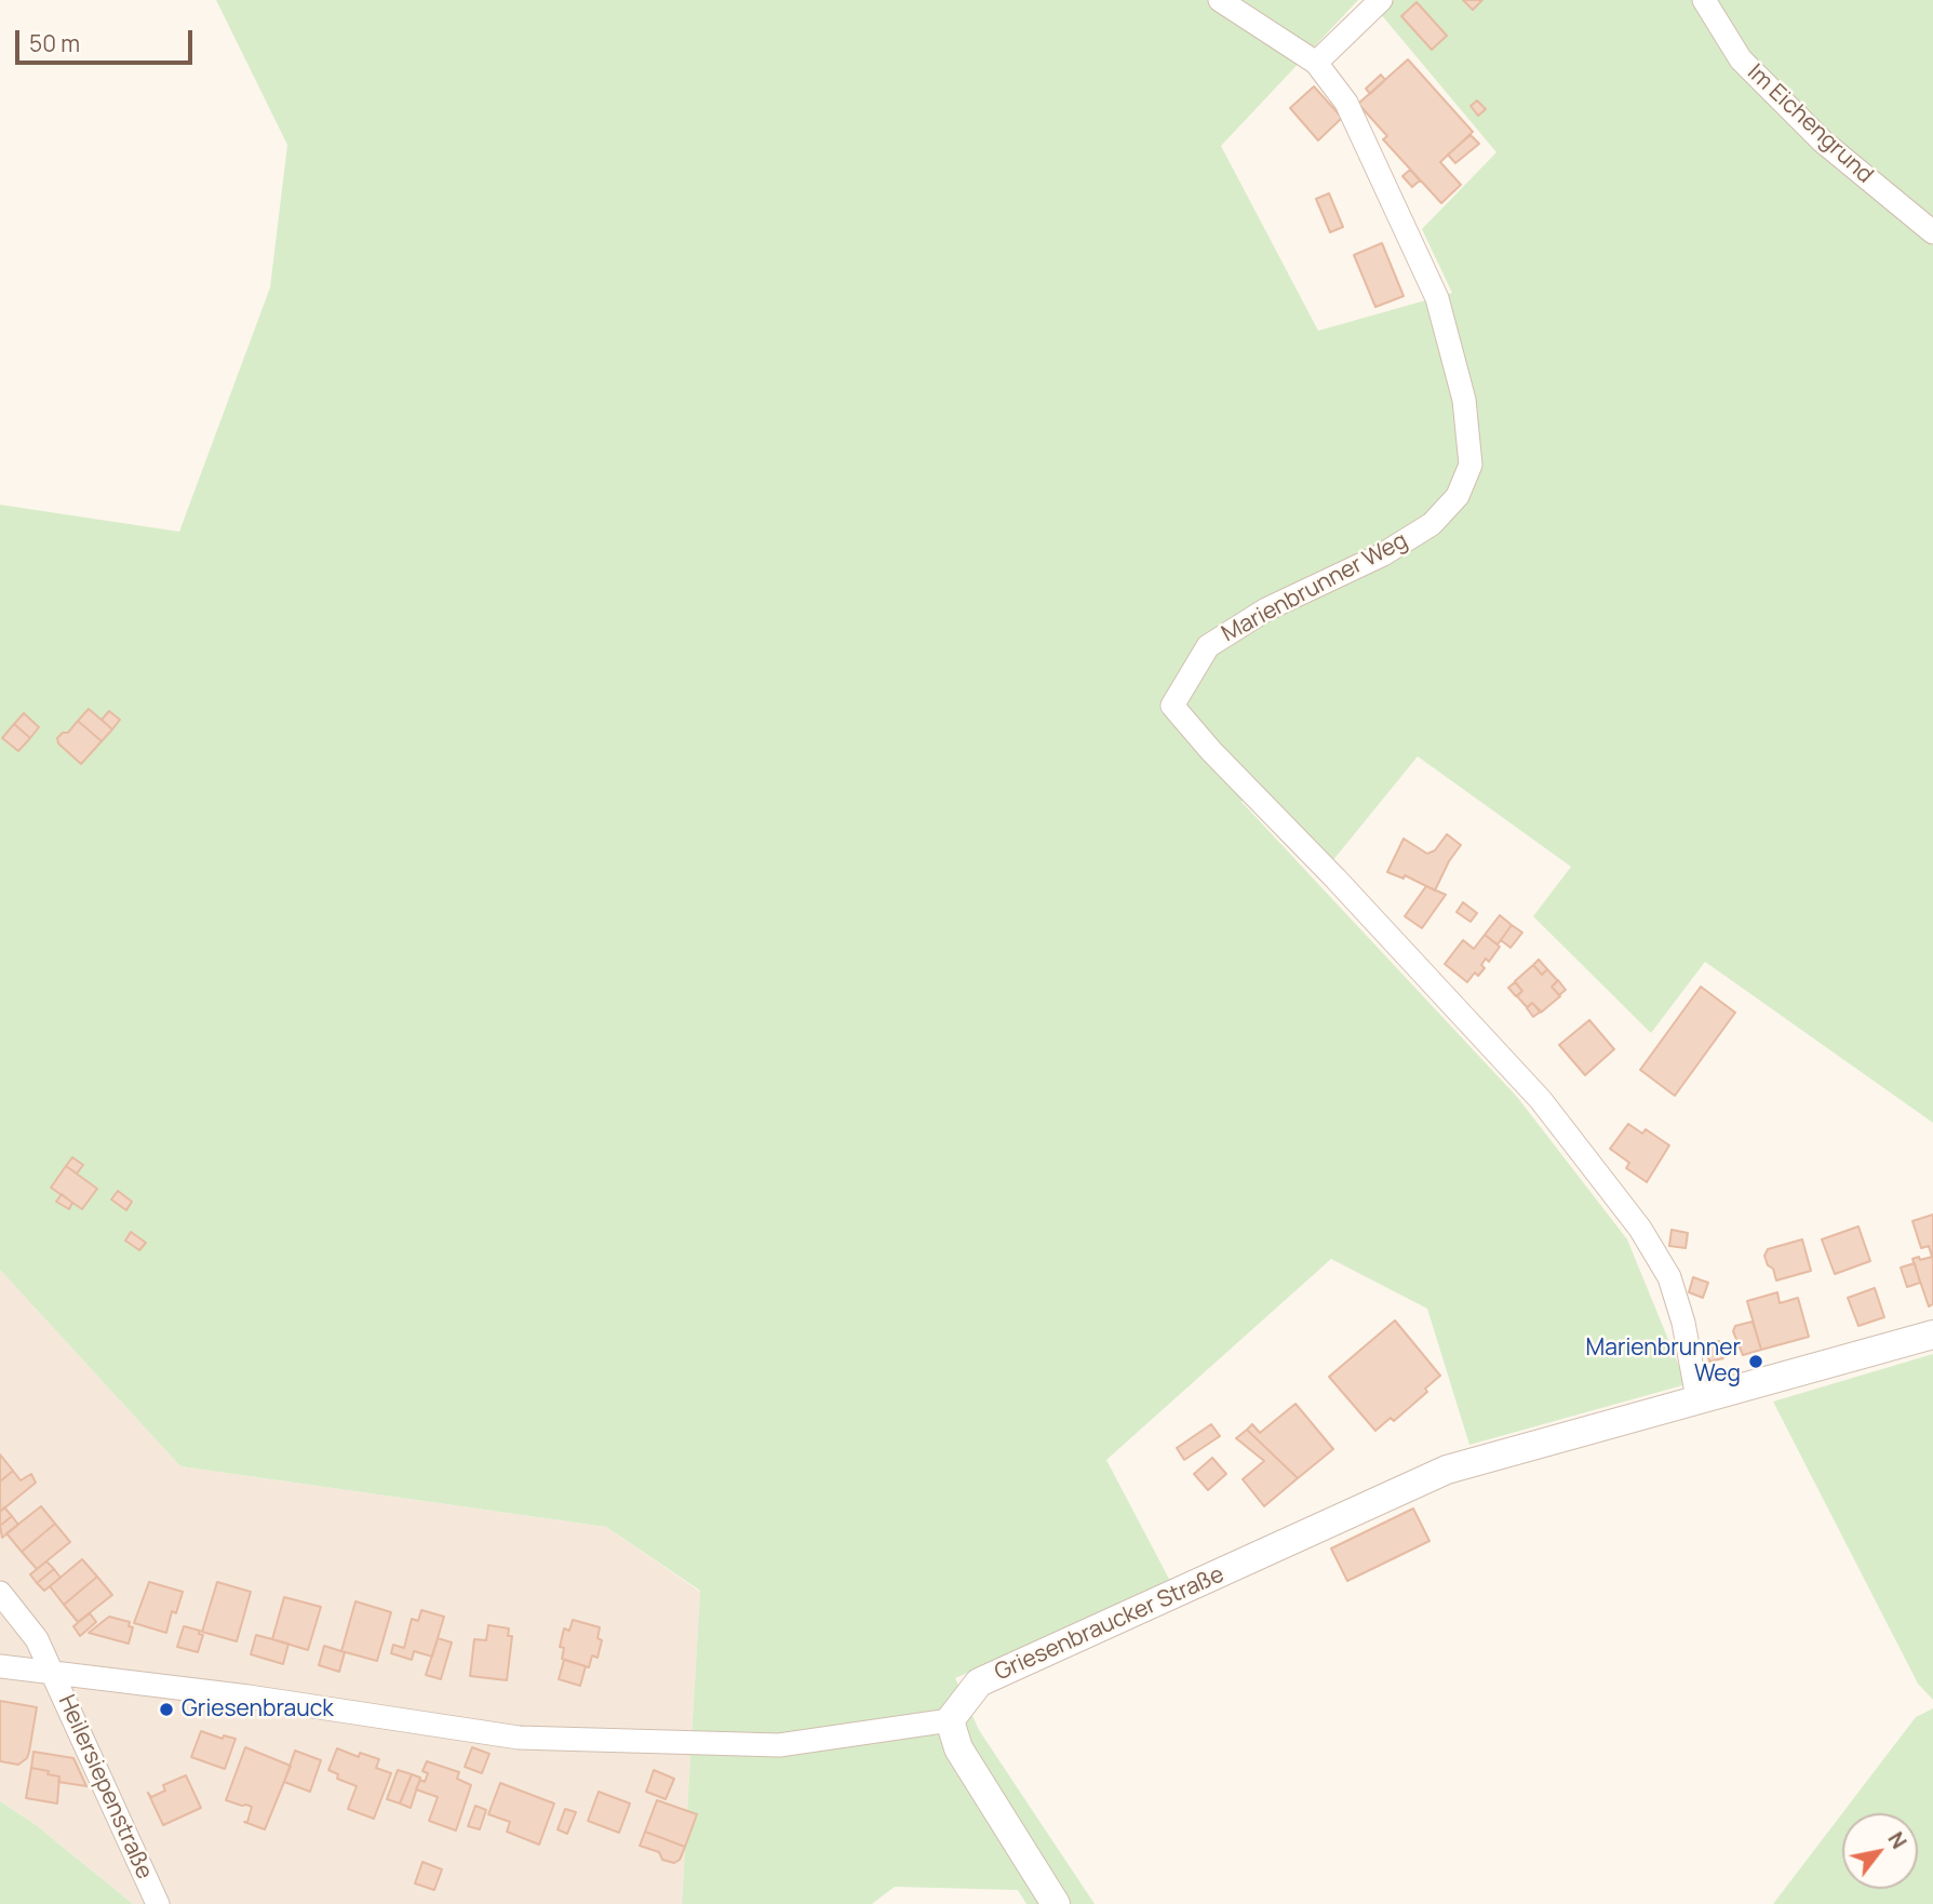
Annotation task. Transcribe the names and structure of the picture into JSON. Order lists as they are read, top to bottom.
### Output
{
  "streets": {
    "street": [
      "Im Eichengrund",
      "Marienbrunner Weg",
      "Griesenbraucker Straße",
      "Heilersiepenstraße"
    ]
  },
  "crossings": [
    ["Marienbrunner Weg", "Griesenbraucker Straße"]
  ],
  "places": ["Marienbrunner Weg", "Griesenbrauck"],
  "scale_bar": "50 m",
  "north": "top right"
}
